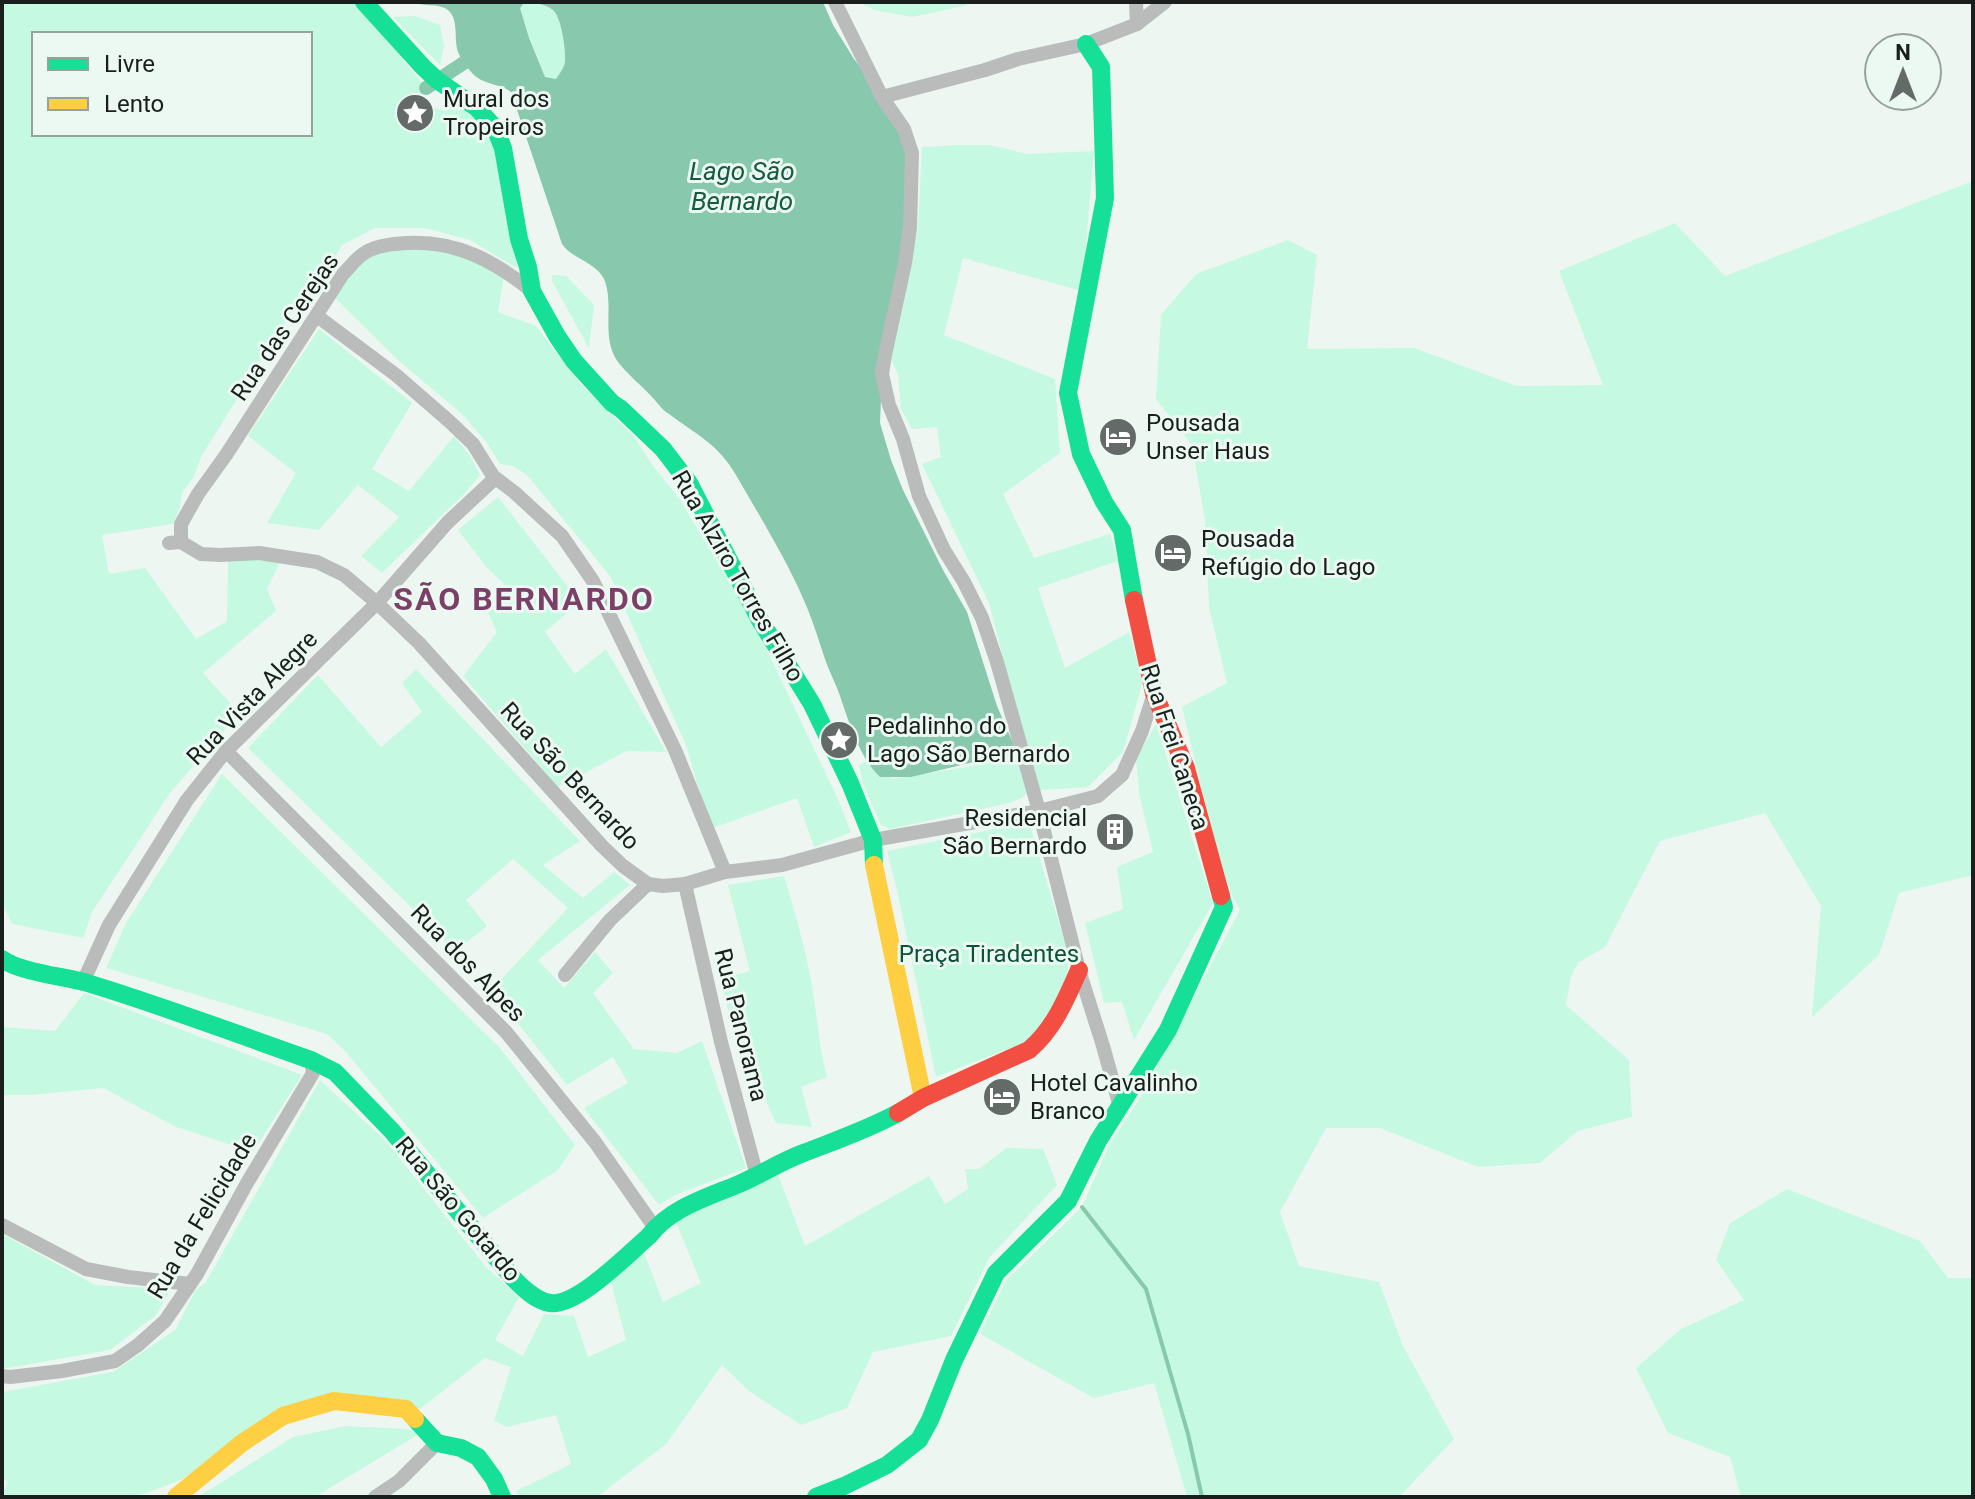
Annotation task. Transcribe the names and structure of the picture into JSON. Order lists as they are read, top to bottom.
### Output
{
  "streets": {
    "street": [
      "Rua das Cerejas",
      "Rua Alziro Torres Filho",
      "Rua Vista Alegre",
      "Rua Frei Caneca",
      "Rua São Bernardo",
      "Rua dos Alpes",
      "Rua Panorama",
      "Rua São Gotardo",
      "Rua da Felicidade"
    ]
  },
  "crossings": [
    ["Rua das Cerejas", "Rua Alziro Torres Filho"],
    ["Rua das Cerejas", "Rua São Bernardo"],
    ["Rua Alziro Torres Filho", "Rua São Gotardo"],
    ["Rua Vista Alegre", "Rua São Bernardo"],
    ["Rua Vista Alegre", "Rua dos Alpes"],
    ["Rua Vista Alegre", "Rua São Gotardo"],
    ["Rua dos Alpes", "Rua São Gotardo"],
    ["Rua Panorama", "Rua São Gotardo"],
    ["Rua São Gotardo", "Rua da Felicidade"]
  ],
  "districts": ["SÃO BERNARDO"],
  "water": ["Lago São Bernardo"],
  "parks": ["Praça Tiradentes"],
  "places": {
    "place": ["Mural dos Tropeiros", "Pedalinho do Lago São Bernardo"],
    "hotel": ["Pousada Unser Haus", "Pousada Refúgio do Lago", "Hotel Cavalinho Branco"],
    "building": ["Residencial São Bernardo"]
  },
  "legend": ["Livre", "Lento"],
  "north": "top"
}
